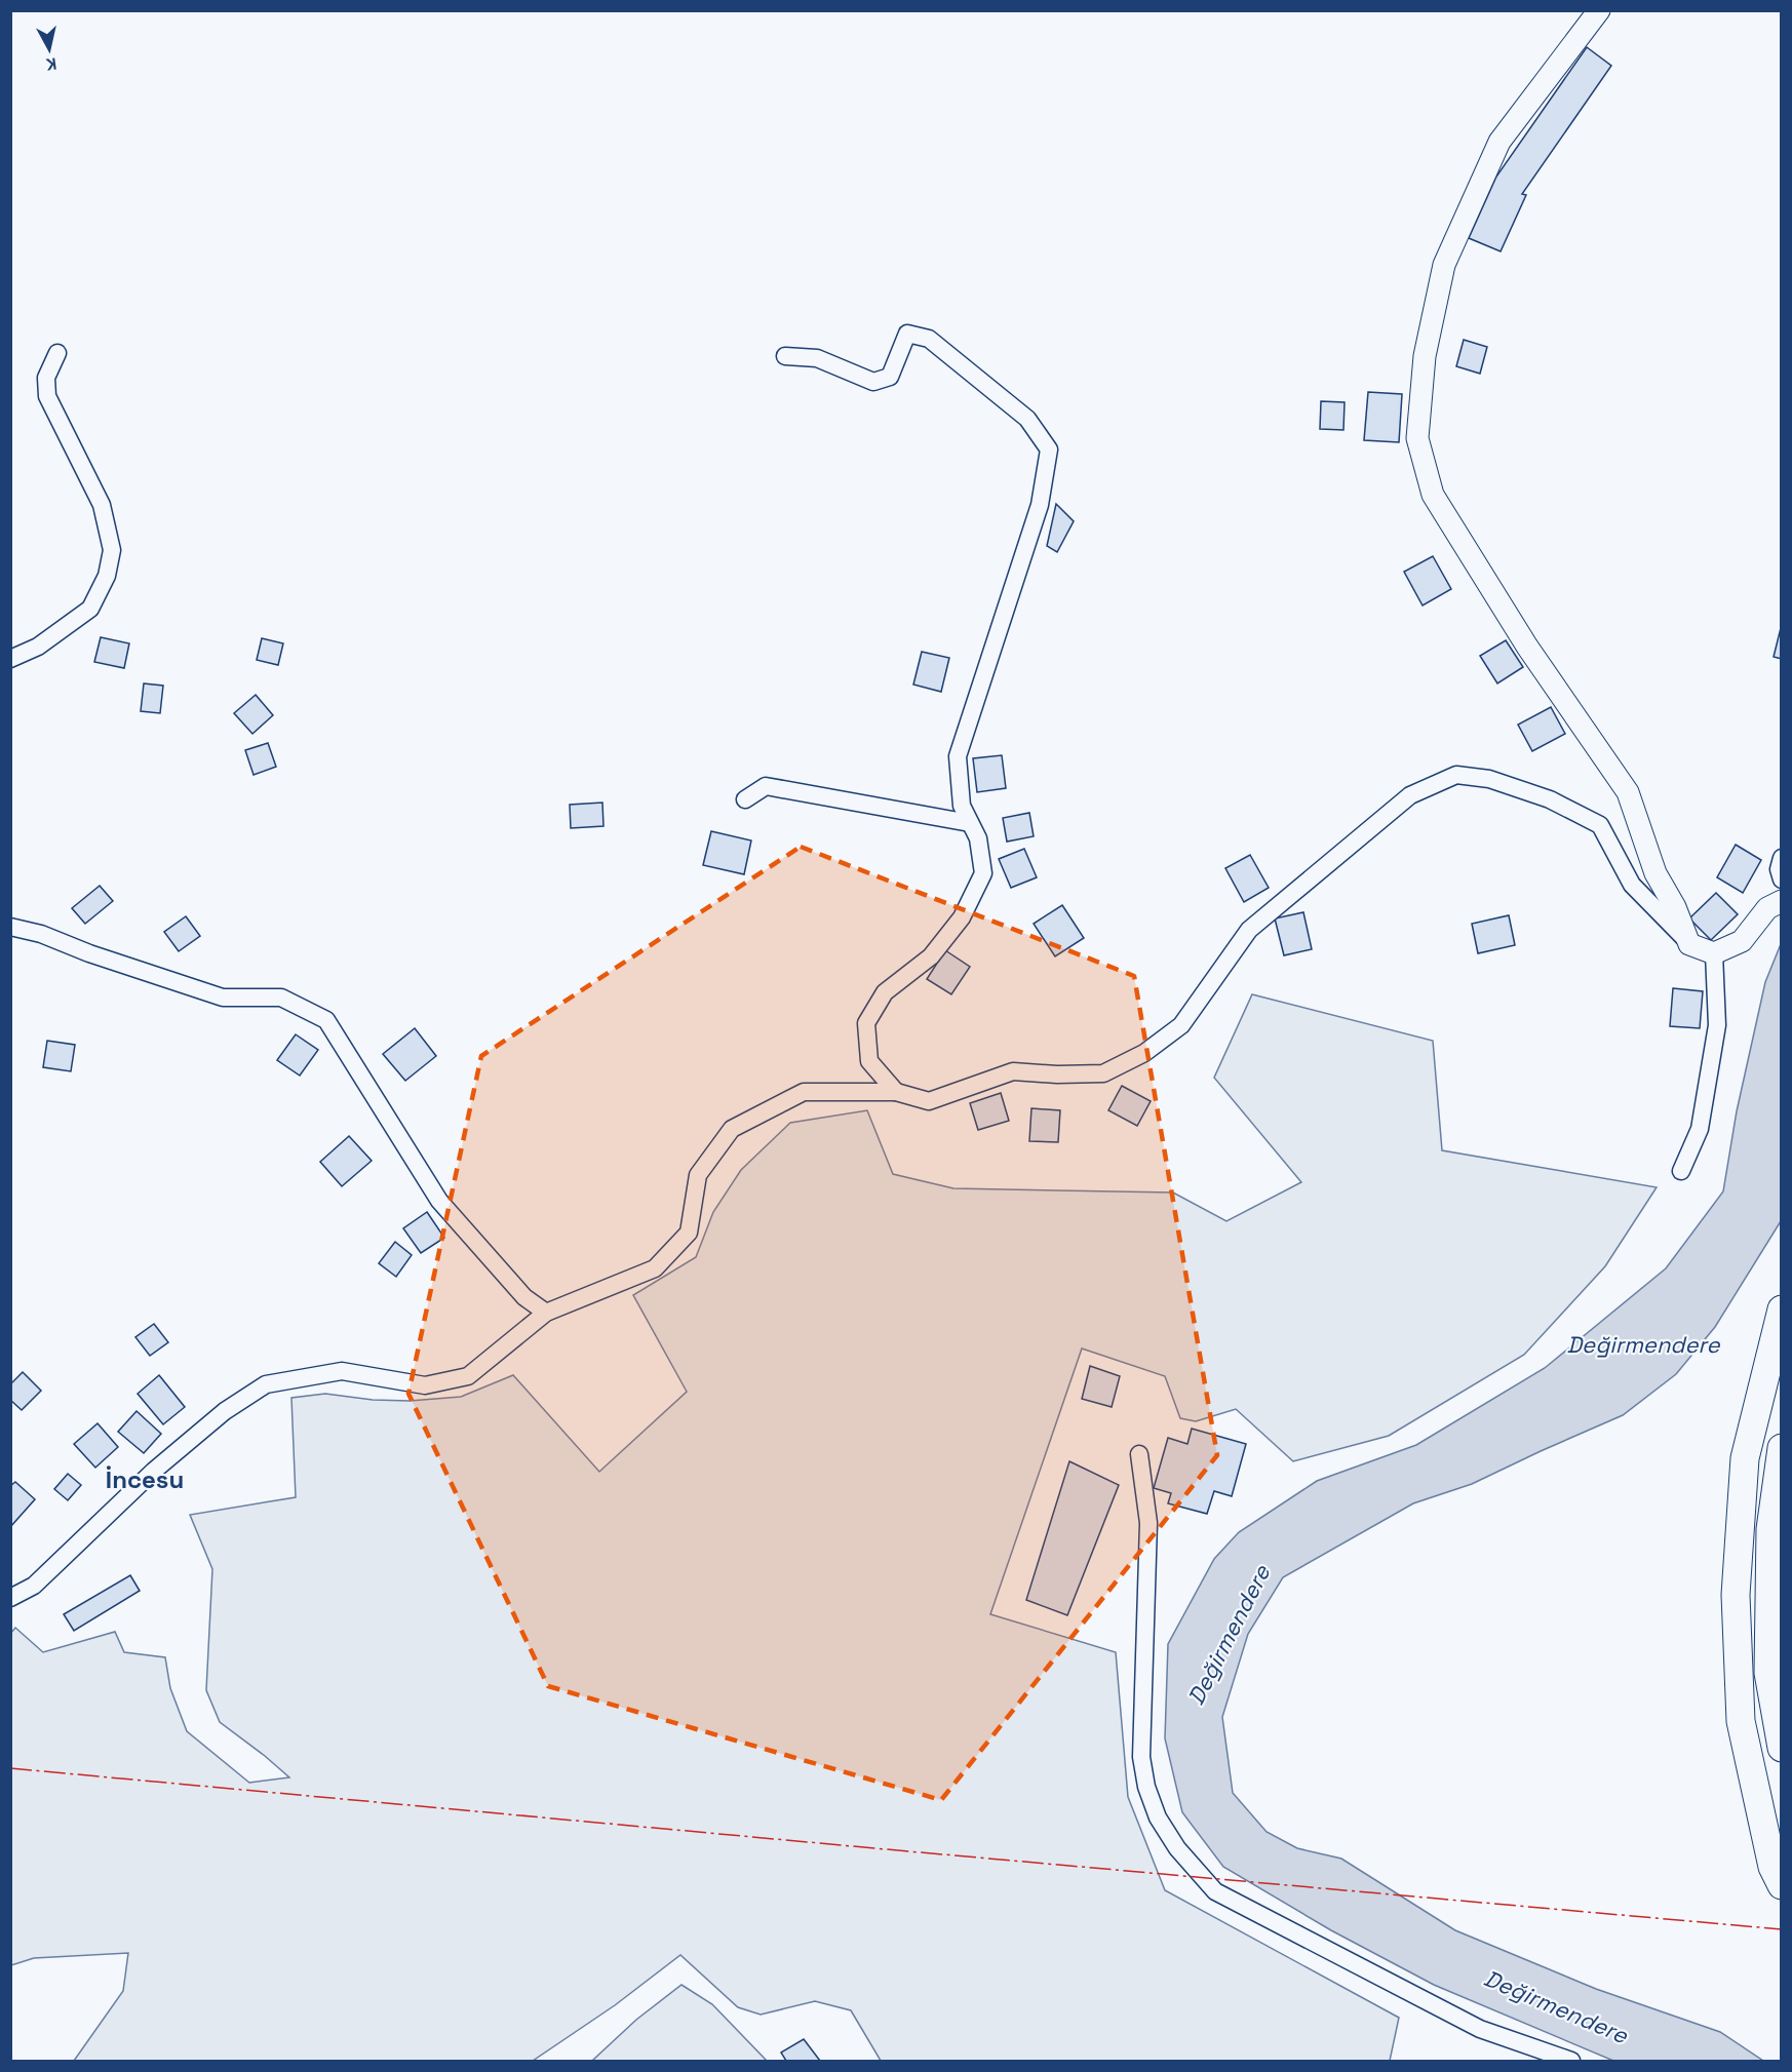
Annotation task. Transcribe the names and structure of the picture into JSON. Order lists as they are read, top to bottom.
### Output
{
  "districts": ["İncesu"],
  "water": ["Değirmendere"],
  "north": "bottom"
}
